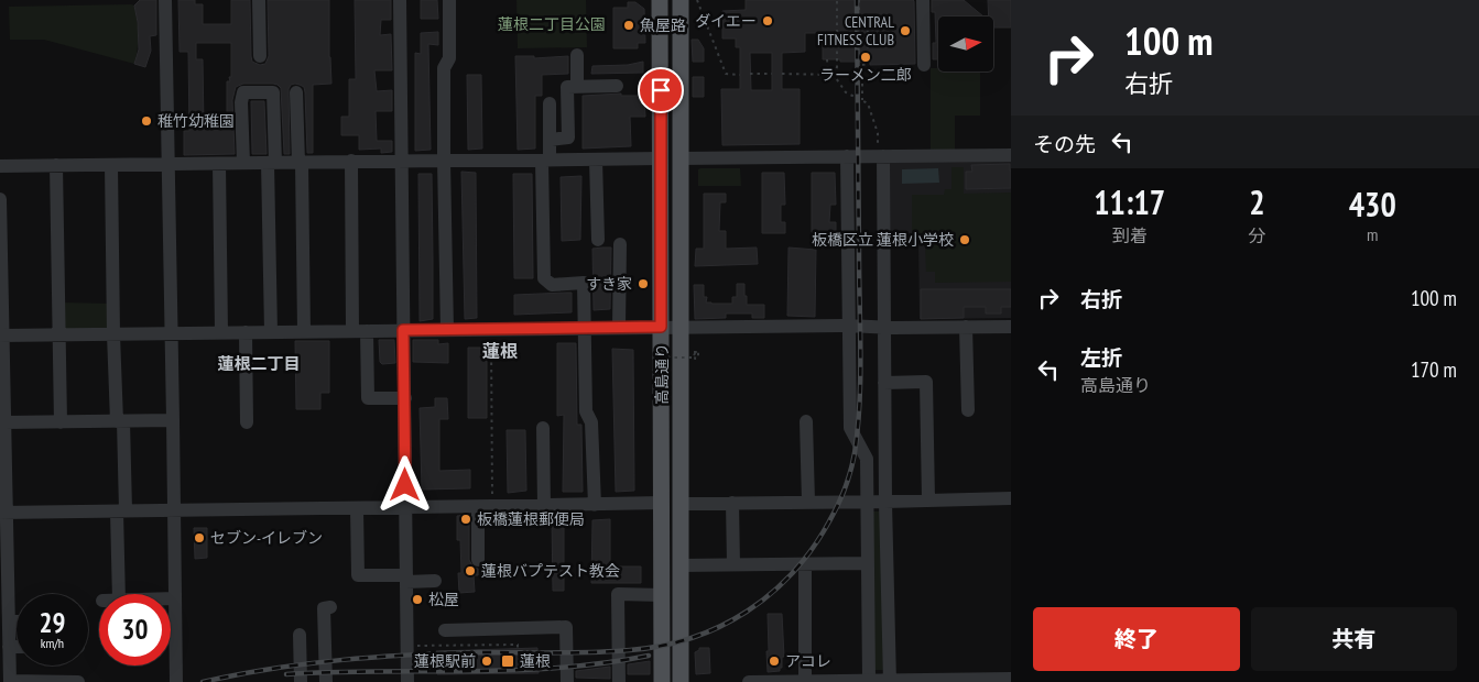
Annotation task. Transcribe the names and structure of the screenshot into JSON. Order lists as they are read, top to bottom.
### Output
{
  "streets": {
    "main road": ["高島通り"]
  },
  "districts": ["蓮根", "蓮根二丁目"],
  "parks": ["蓮根二丁目公園"],
  "places": {
    "other": [
      "ダイエー",
      "魚屋路",
      "CENTRAL FITNESS CLUB",
      "ラーメン二郎",
      "稚竹幼稚園",
      "板橋区立 蓮根小学校",
      "すき家",
      "板橋蓮根郵便局",
      "セブン-イレブン",
      "蓮根バプテスト教会",
      "松屋",
      "蓮根駅前",
      "アコレ"
    ],
    "transit": ["蓮根"]
  },
  "north": "right",
  "page": {
    "turn": ["100 m", "右折"],
    "then": "その先",
    "eta": [
      "11:17",
      "到着",
      "2",
      "分",
      "430",
      "m"
    ],
    "list": [
      {
        "name": "右折",
        "value": "100 m"
      },
      {
        "name": "左折",
        "note": "高島通り",
        "value": "170 m"
      }
    ],
    "speed": "29 km/h",
    "limit": "30",
    "buttons": ["終了", "共有"]
  }
}
